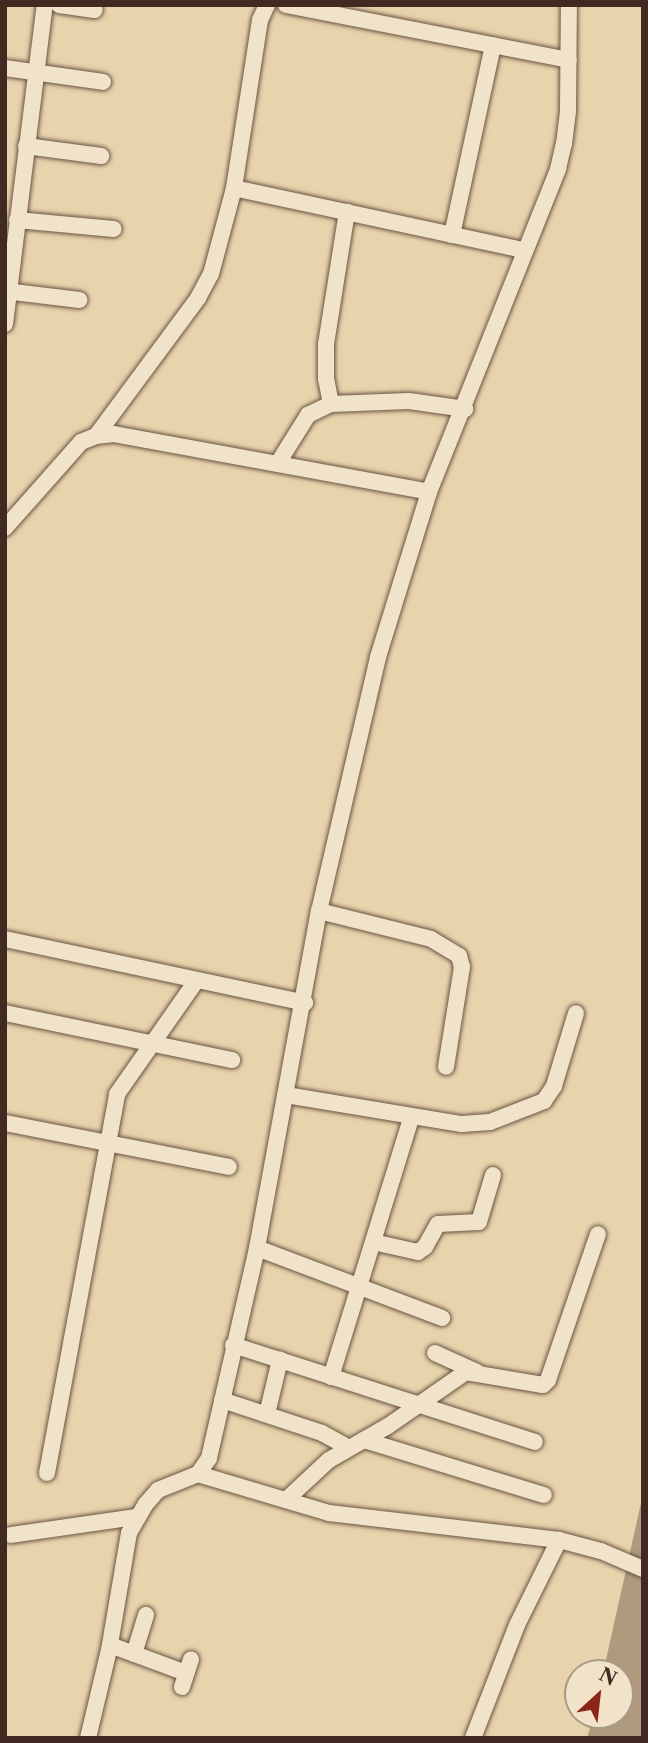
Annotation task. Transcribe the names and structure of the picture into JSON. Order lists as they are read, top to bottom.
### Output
{
  "north": "top right"
}
